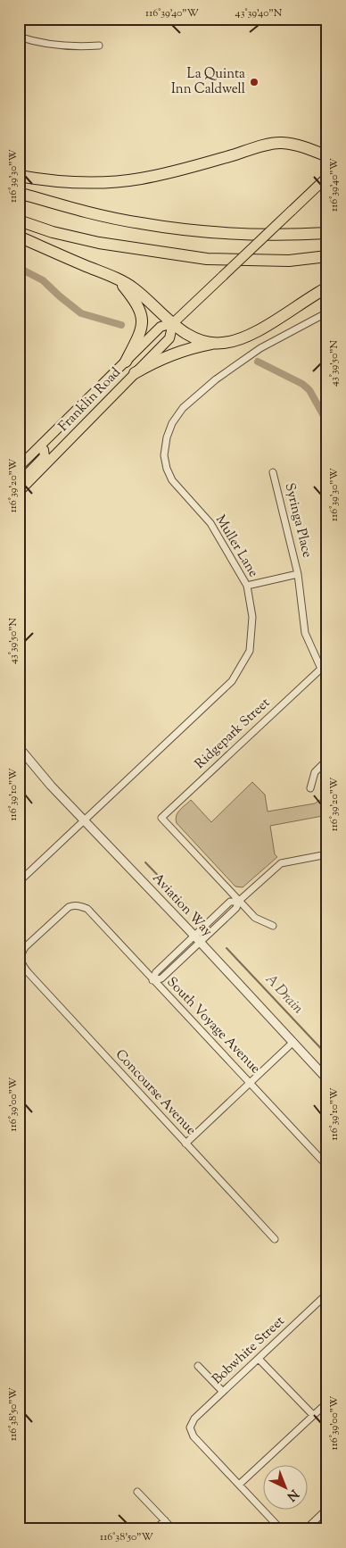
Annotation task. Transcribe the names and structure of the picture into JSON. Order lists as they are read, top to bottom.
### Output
{
  "streets": {
    "main road": ["Franklin Road"],
    "street": [
      "Syringa Place",
      "Muller Lane",
      "Ridgepark Street",
      "Aviation Way",
      "South Voyage Avenue",
      "Concourse Avenue",
      "Bobwhite Street"
    ]
  },
  "crossings": [
    ["Syringa Place", "Ridgepark Street"],
    ["Muller Lane", "Aviation Way"],
    ["South Voyage Avenue", "Concourse Avenue"]
  ],
  "water": ["A Drain"],
  "places": ["La Quinta Inn Caldwell"],
  "north": "bottom right",
  "coordinates": [
    "116°39'40\"W",
    "43°39'40\"N",
    "116°39'30\"W",
    "43°39'50\"N",
    "116°39'20\"W",
    "116°39'10\"W",
    "116°39'00\"W",
    "116°38'50\"W"
  ]
}
